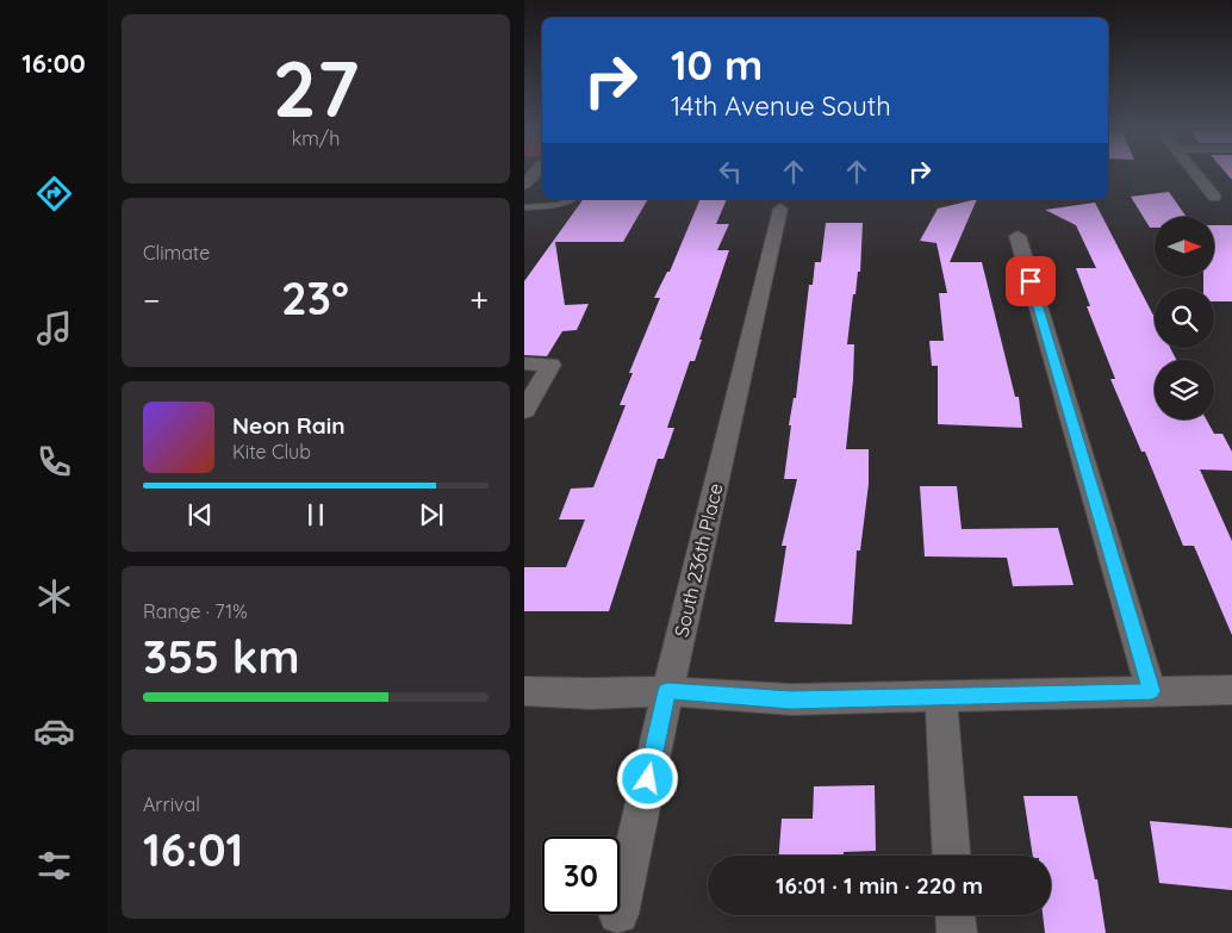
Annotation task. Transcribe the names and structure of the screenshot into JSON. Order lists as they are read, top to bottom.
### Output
{
  "streets": {
    "street": ["South 236th Place"]
  },
  "north": "right",
  "page": {
    "tabs": "16:00",
    "tile": [
      ["27", "km/h"],
      "Climate",
      ["Range · 71%", "355 km"],
      ["Arrival", "16:01"]
    ],
    "turn": ["10 m", "14th Avenue South"],
    "heat": ["−", "23°", "+"],
    "song": ["Neon Rain", "Kite Club"],
    "limit": "30",
    "trip": "16:01 · 1 min · 220 m"
  }
}
